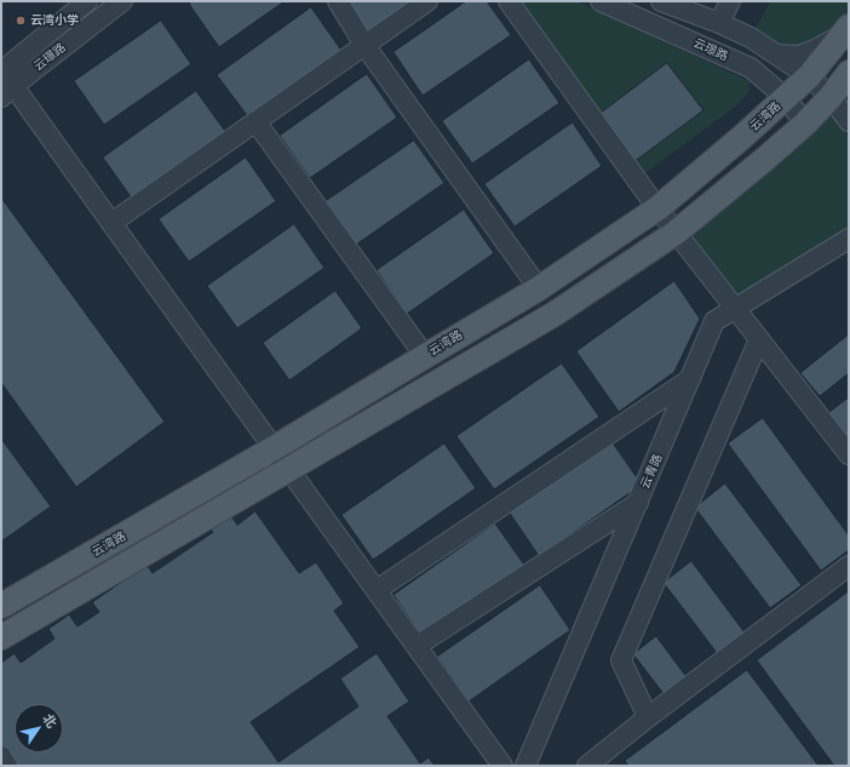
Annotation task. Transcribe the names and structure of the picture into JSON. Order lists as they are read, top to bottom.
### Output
{
  "streets": {
    "main road": ["云湾路"],
    "street": ["云璟路", "云青路"]
  },
  "crossings": [
    ["云璟路", "云湾路"]
  ],
  "places": ["云湾小学"],
  "north": "top right"
}
